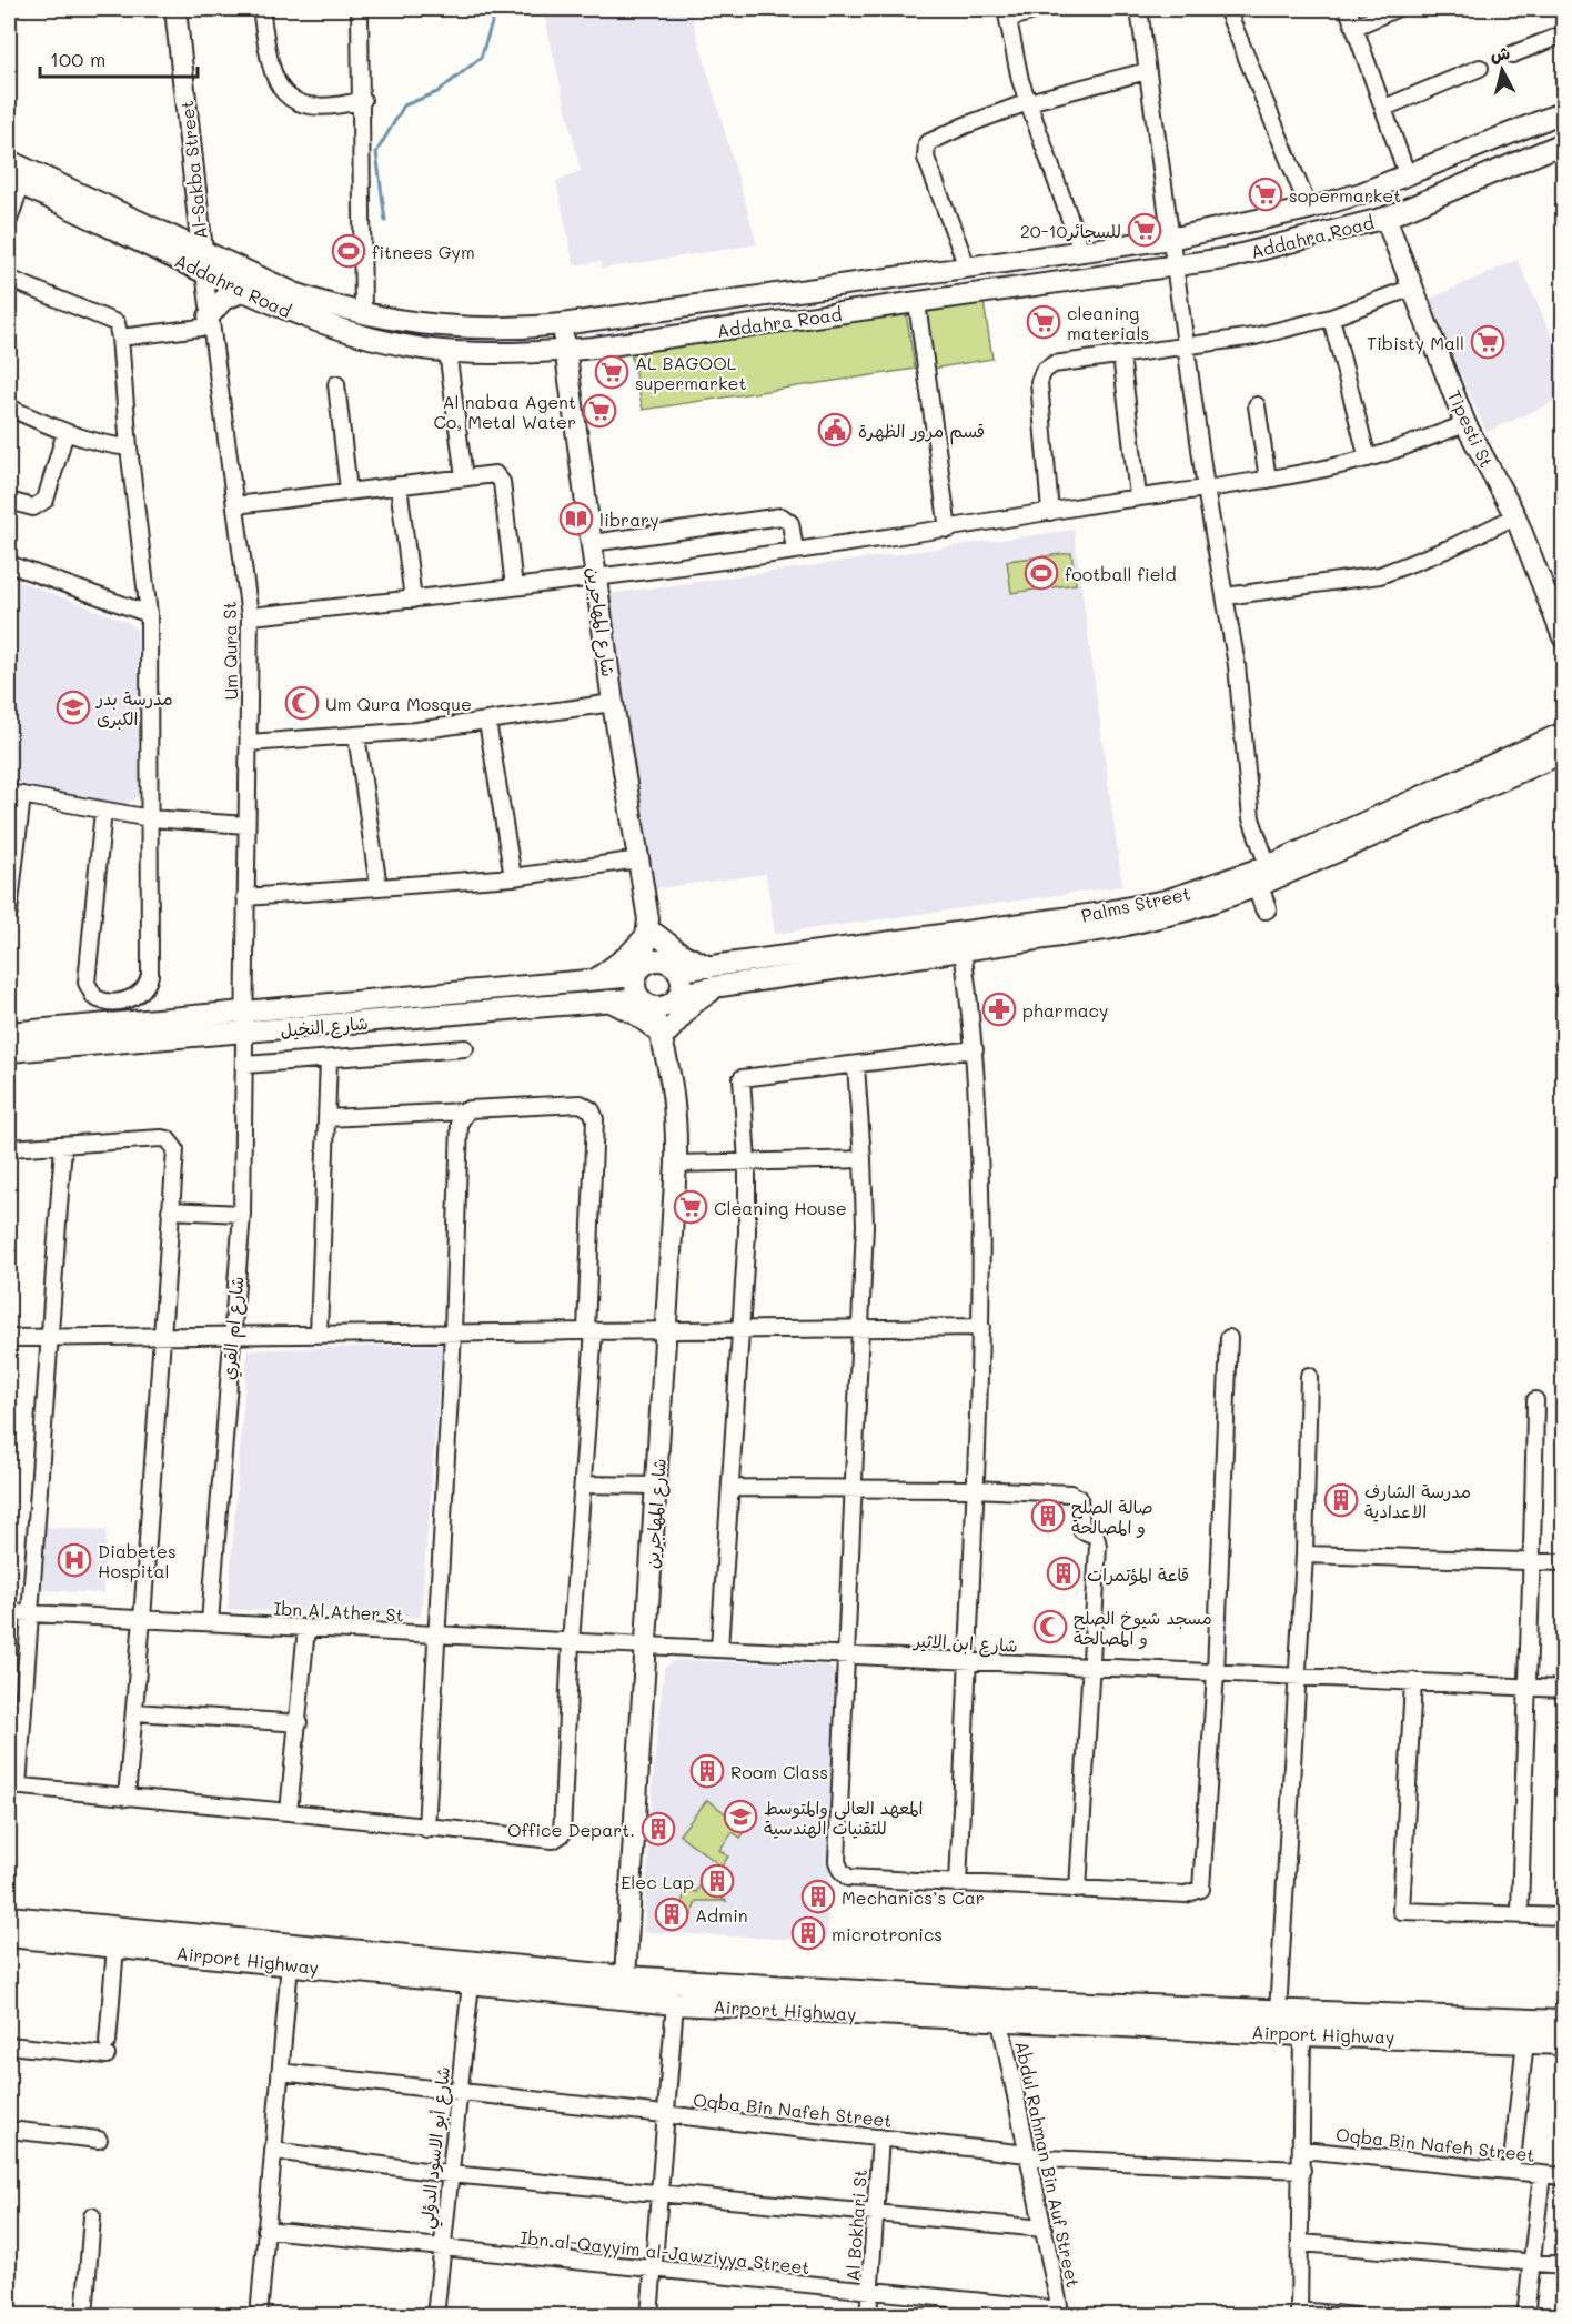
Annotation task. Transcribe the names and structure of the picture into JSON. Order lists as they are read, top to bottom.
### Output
{
  "streets": {
    "highway": ["Airport Highway"],
    "main road": [
      "Al-Sakba Street",
      "Addahra Road",
      "Tipesti St",
      "شارع المهاجرين",
      "Palms Street",
      "شارع النخيل"
    ],
    "street": [
      "Um Qura St",
      "شارع ام القري",
      "Ibn Al Ather St",
      "شارع ابن الاثير",
      "Oqba Bin Nafeh Street",
      "شارع أبو الاسود الدؤلي",
      "Abdul Rahman Bin Auf Street",
      "Al Bokhari St",
      "Ibn al-Qayyim al-Jawziyya Street"
    ]
  },
  "crossings": [
    ["Al-Sakba Street", "Addahra Road"],
    ["Addahra Road", "Tipesti St"],
    ["Addahra Road", "شارع المهاجرين"],
    ["Addahra Road", "Um Qura St"],
    ["شارع المهاجرين", "Palms Street"],
    ["شارع المهاجرين", "شارع النخيل"],
    ["شارع المهاجرين", "Ibn Al Ather St"],
    ["شارع المهاجرين", "شارع ابن الاثير"],
    ["شارع المهاجرين", "Airport Highway"],
    ["Um Qura St", "شارع النخيل"],
    ["Um Qura St", "شارع ام القري"],
    ["Palms Street", "شارع النخيل"],
    ["شارع النخيل", "شارع ام القري"],
    ["شارع ام القري", "Ibn Al Ather St"],
    ["Ibn Al Ather St", "شارع ابن الاثير"],
    ["Airport Highway", "شارع أبو الاسود الدؤلي"],
    ["Airport Highway", "Abdul Rahman Bin Auf Street"],
    ["Oqba Bin Nafeh Street", "شارع أبو الاسود الدؤلي"],
    ["Oqba Bin Nafeh Street", "Abdul Rahman Bin Auf Street"],
    ["Oqba Bin Nafeh Street", "Al Bokhari St"],
    ["شارع أبو الاسود الدؤلي", "Ibn al-Qayyim al-Jawziyya Street"],
    ["Abdul Rahman Bin Auf Street", "Ibn al-Qayyim al-Jawziyya Street"],
    ["Al Bokhari St", "Ibn al-Qayyim al-Jawziyya Street"]
  ],
  "places": {
    "supermarket": [
      "sopermarket",
      "20-10للسجائر",
      "cleaning materials",
      "Tibisty Mall",
      "AL BAGOOL supermarket",
      "Al nabaa Agent Co, Metal Water",
      "Cleaning House"
    ],
    "sports": ["fitnees Gym", "football field"],
    "public building": ["قسم مرور الظهرة"],
    "library": ["library"],
    "mosque": ["Um Qura Mosque", "مسجد شيوخ الصلح و المصالحة"],
    "school or university": ["مدرسة بدر الكبرى", "المعهد العالي والمتوسط للتقنيات الهندسية"],
    "pharmacy": ["pharmacy"],
    "building": [
      "مدرسة الشارف الاعدادية",
      "صالة الصلح و المصالحة",
      "قاعة المؤتمرات",
      "Room Class",
      "Office Depart.",
      "Elec Lap",
      "Mechanics’s Car",
      "Admin",
      "microtronics"
    ],
    "hospital": ["Diabetes Hospital"]
  },
  "scale_bar": "100 m",
  "north": "top"
}
